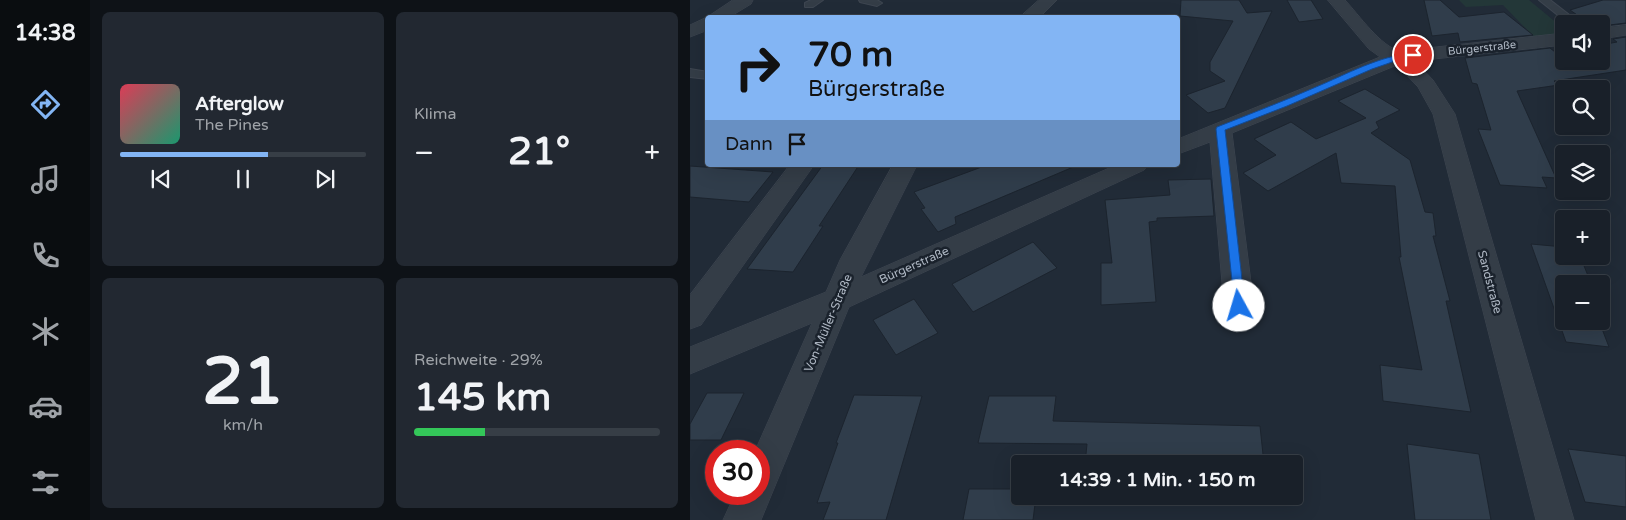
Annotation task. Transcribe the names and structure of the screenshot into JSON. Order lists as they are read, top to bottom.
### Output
{
  "streets": {
    "street": ["Bürgerstraße", "Sandstraße", "Von-Müller-Straße"]
  },
  "crossings": [
    ["Bürgerstraße", "Sandstraße"],
    ["Bürgerstraße", "Von-Müller-Straße"]
  ],
  "page": {
    "tabs": "14:38",
    "tile": [
      "Klima",
      ["21", "km/h"],
      ["Reichweite · 29%", "145 km"]
    ],
    "map_buttons": ["+", "−"],
    "turn": ["70 m", "Bürgerstraße"],
    "song": ["Afterglow", "The Pines"],
    "then": "Dann",
    "heat": ["−", "21°", "+"],
    "limit": "30",
    "trip": "14:39 · 1 Min. · 150 m"
  }
}
